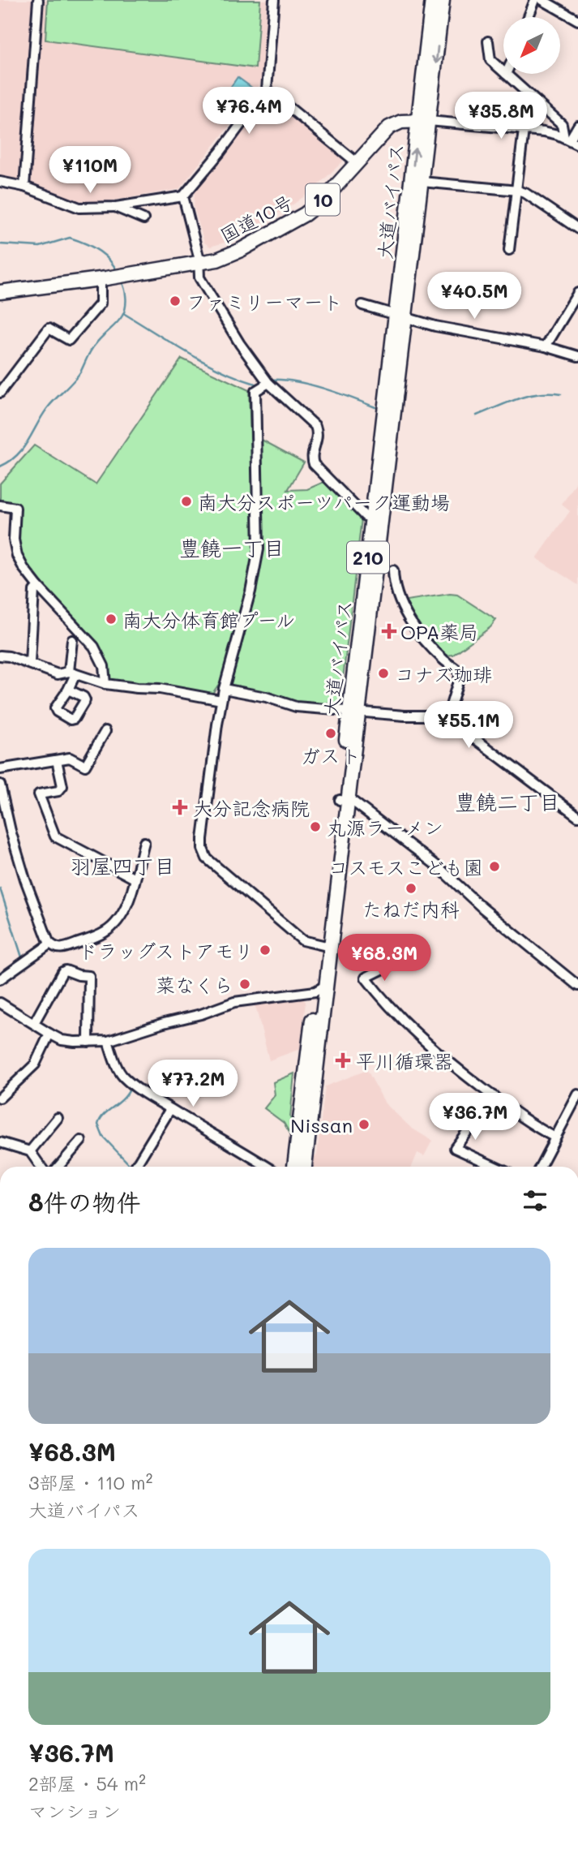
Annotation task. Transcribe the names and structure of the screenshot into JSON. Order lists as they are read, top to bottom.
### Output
{
  "streets": {
    "highway": [
      "10",
      "大道バイパス",
      "国道10号",
      "210"
    ]
  },
  "crossings": [
    ["大道バイパス", "国道10号"]
  ],
  "districts": ["豊饒一丁目", "豊饒二丁目", "羽屋四丁目"],
  "places": {
    "other": [
      "ファミリーマート",
      "南大分スポーツパーク運動場",
      "南大分体育館プール",
      "コナズ珈琲",
      "ガスト",
      "丸源ラーメン",
      "コスモスこども園",
      "たねだ内科",
      "ドラッグストアモリ",
      "菜なくら",
      "Nissan"
    ],
    "health": ["OPA薬局", "大分記念病院", "平川循環器"]
  },
  "north": "bottom left",
  "page": {
    "price": [
      "¥76.4M",
      "¥35.8M",
      "¥110M",
      "¥40.5M",
      "¥55.1M",
      "¥68.3M",
      "¥77.2M",
      "¥36.7M"
    ],
    "heading": "8件の物件",
    "list": [
      {
        "name": "¥68.3M",
        "note": "3部屋 · 110 m² · 大道バイパス"
      },
      {
        "name": "¥36.7M",
        "note": "2部屋 · 54 m² · マンション"
      }
    ]
  }
}
